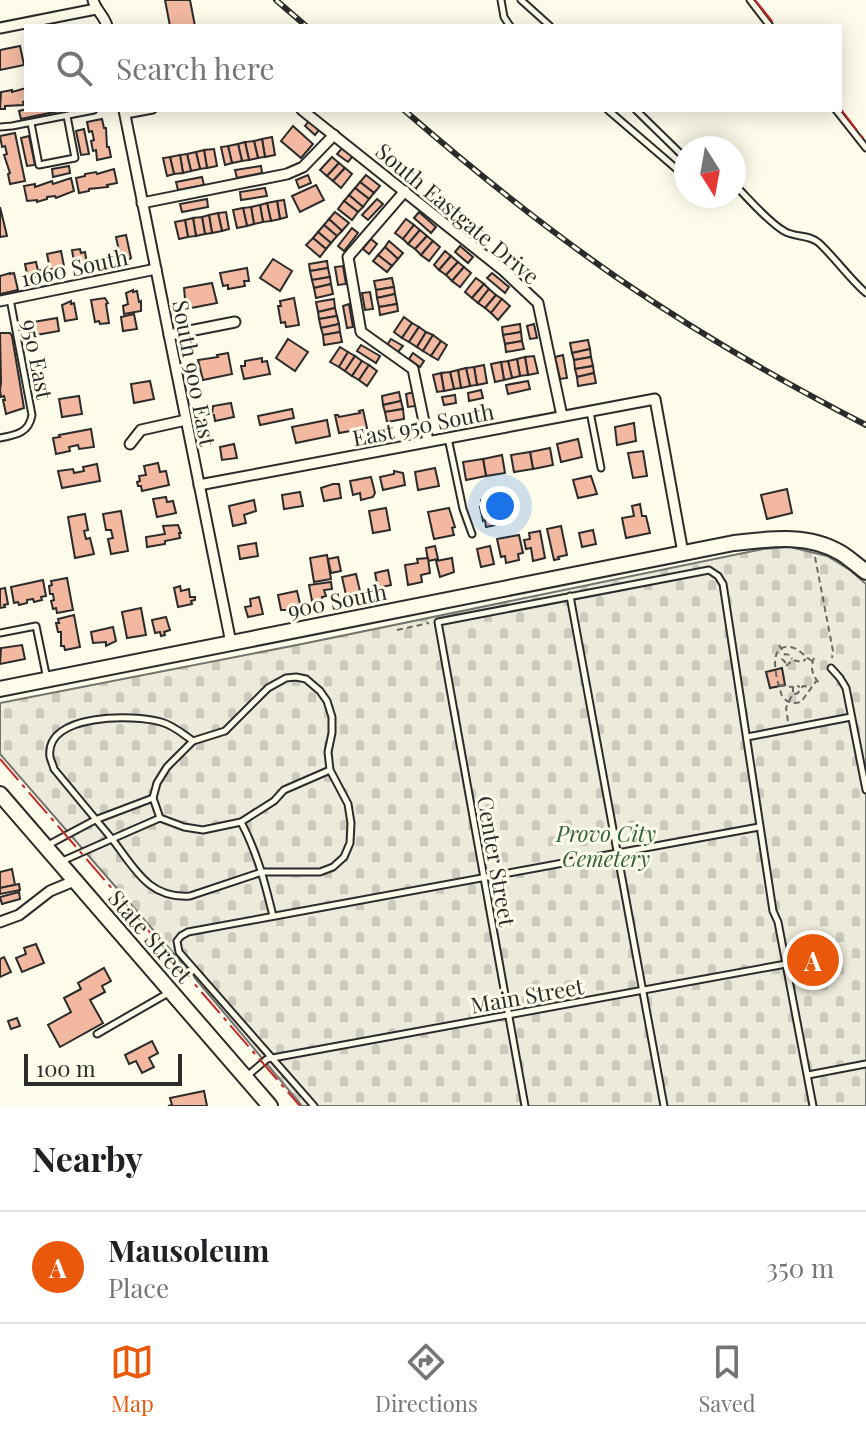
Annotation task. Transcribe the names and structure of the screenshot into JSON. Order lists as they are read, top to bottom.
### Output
{
  "streets": {
    "street": [
      "South Eastgate Drive",
      "1060 South",
      "South 900 East",
      "East 950 South",
      "900 South",
      "State Street"
    ],
    "lane": ["950 East", "Center Street", "Main Street"]
  },
  "crossings": [
    ["South Eastgate Drive", "East 950 South"],
    ["1060 South", "950 East"],
    ["1060 South", "South 900 East"],
    ["South 900 East", "East 950 South"],
    ["South 900 East", "900 South"],
    ["East 950 South", "900 South"],
    ["Center Street", "Main Street"]
  ],
  "parks": ["Provo City Cemetery"],
  "scale_bar": "100 m",
  "north": "bottom",
  "page": {
    "search": "Search here",
    "pins": "A",
    "scale": "100 m",
    "heading": "Nearby",
    "list": [
      {
        "mark": "A",
        "name": "Mausoleum",
        "note": "Place",
        "value": "350 m"
      }
    ],
    "nav": ["Map", "Directions", "Saved"]
  }
}
